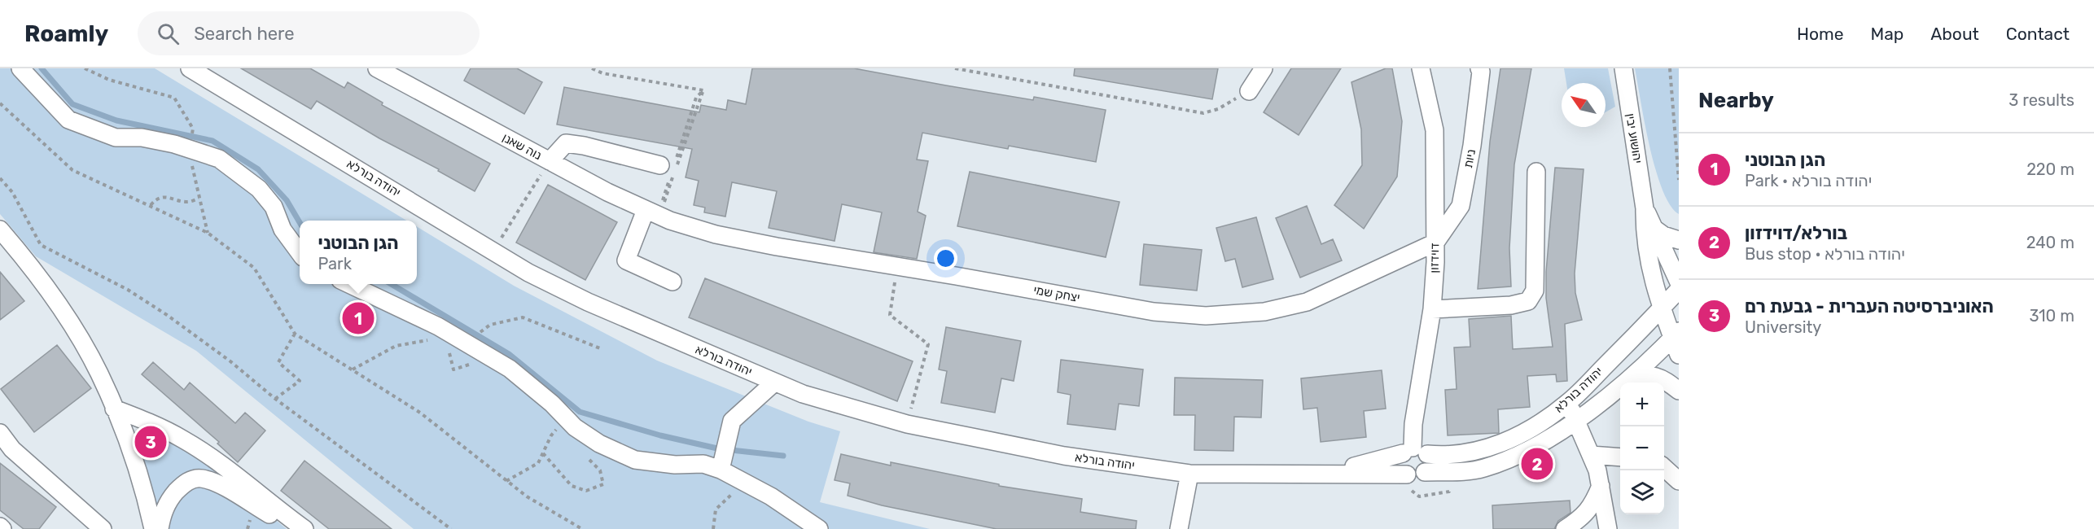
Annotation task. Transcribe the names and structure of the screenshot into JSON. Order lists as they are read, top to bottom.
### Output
{
  "streets": {
    "street": [
      "יהושוע יבין",
      "נוה שאנן",
      "ניות",
      "יהודה בורלא",
      "דוידזון",
      "יצחק שמי"
    ]
  },
  "crossings": [
    ["יהושוע יבין", "יהודה בורלא"],
    ["נוה שאנן", "יצחק שמי"],
    ["ניות", "דוידזון"],
    ["ניות", "יצחק שמי"],
    ["יהודה בורלא", "דוידזון"],
    ["דוידזון", "יצחק שמי"]
  ],
  "north": "top left",
  "page": {
    "header": "Roamly",
    "search": "Search here",
    "nav": [
      "Home",
      "Map",
      "About",
      "Contact"
    ],
    "heading": ["Nearby", "3 results"],
    "list": [
      {
        "mark": "1",
        "name": "הגן הבוטני",
        "note": "Park · יהודה בורלא",
        "value": "220 m"
      },
      {
        "mark": "2",
        "name": "בורלא/דוידזון",
        "note": "Bus stop · יהודה בורלא",
        "value": "240 m"
      },
      {
        "mark": "3",
        "name": "האוניברסיטה העברית - גבעת רם",
        "note": "University",
        "value": "310 m"
      }
    ],
    "popup": ["הגן הבוטני", "Park"],
    "pins": ["1", "3", "2"],
    "map_buttons": ["+", "−"]
  }
}
